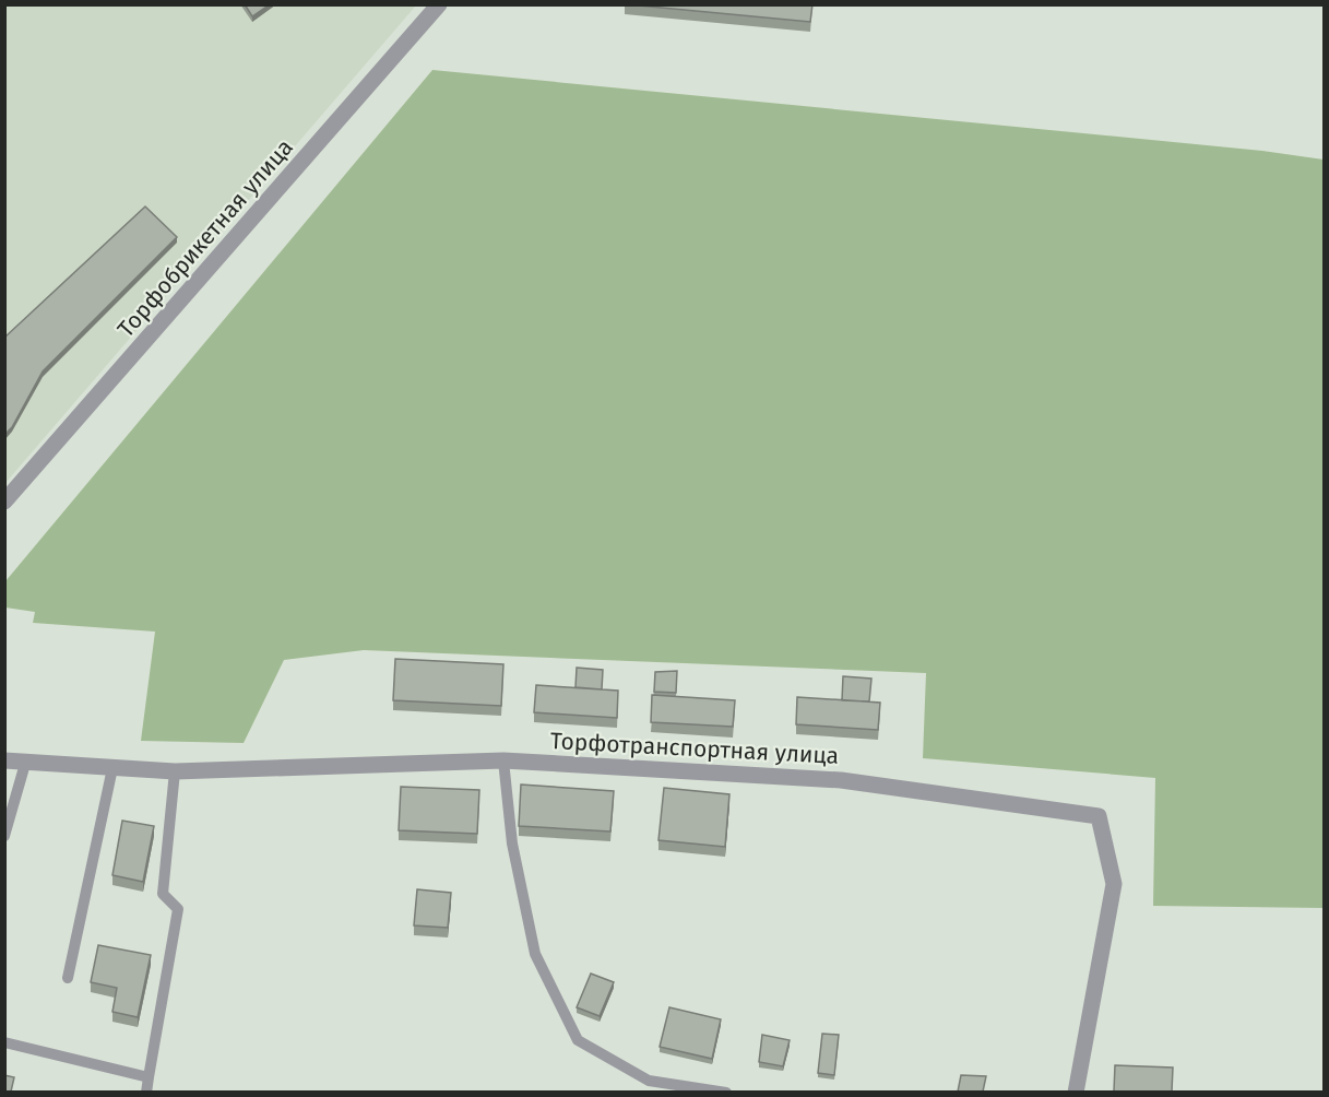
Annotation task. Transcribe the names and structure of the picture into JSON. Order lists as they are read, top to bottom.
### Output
{
  "streets": {
    "street": ["Торфобрикетная улица", "Торфотранспортная улица"]
  }
}
